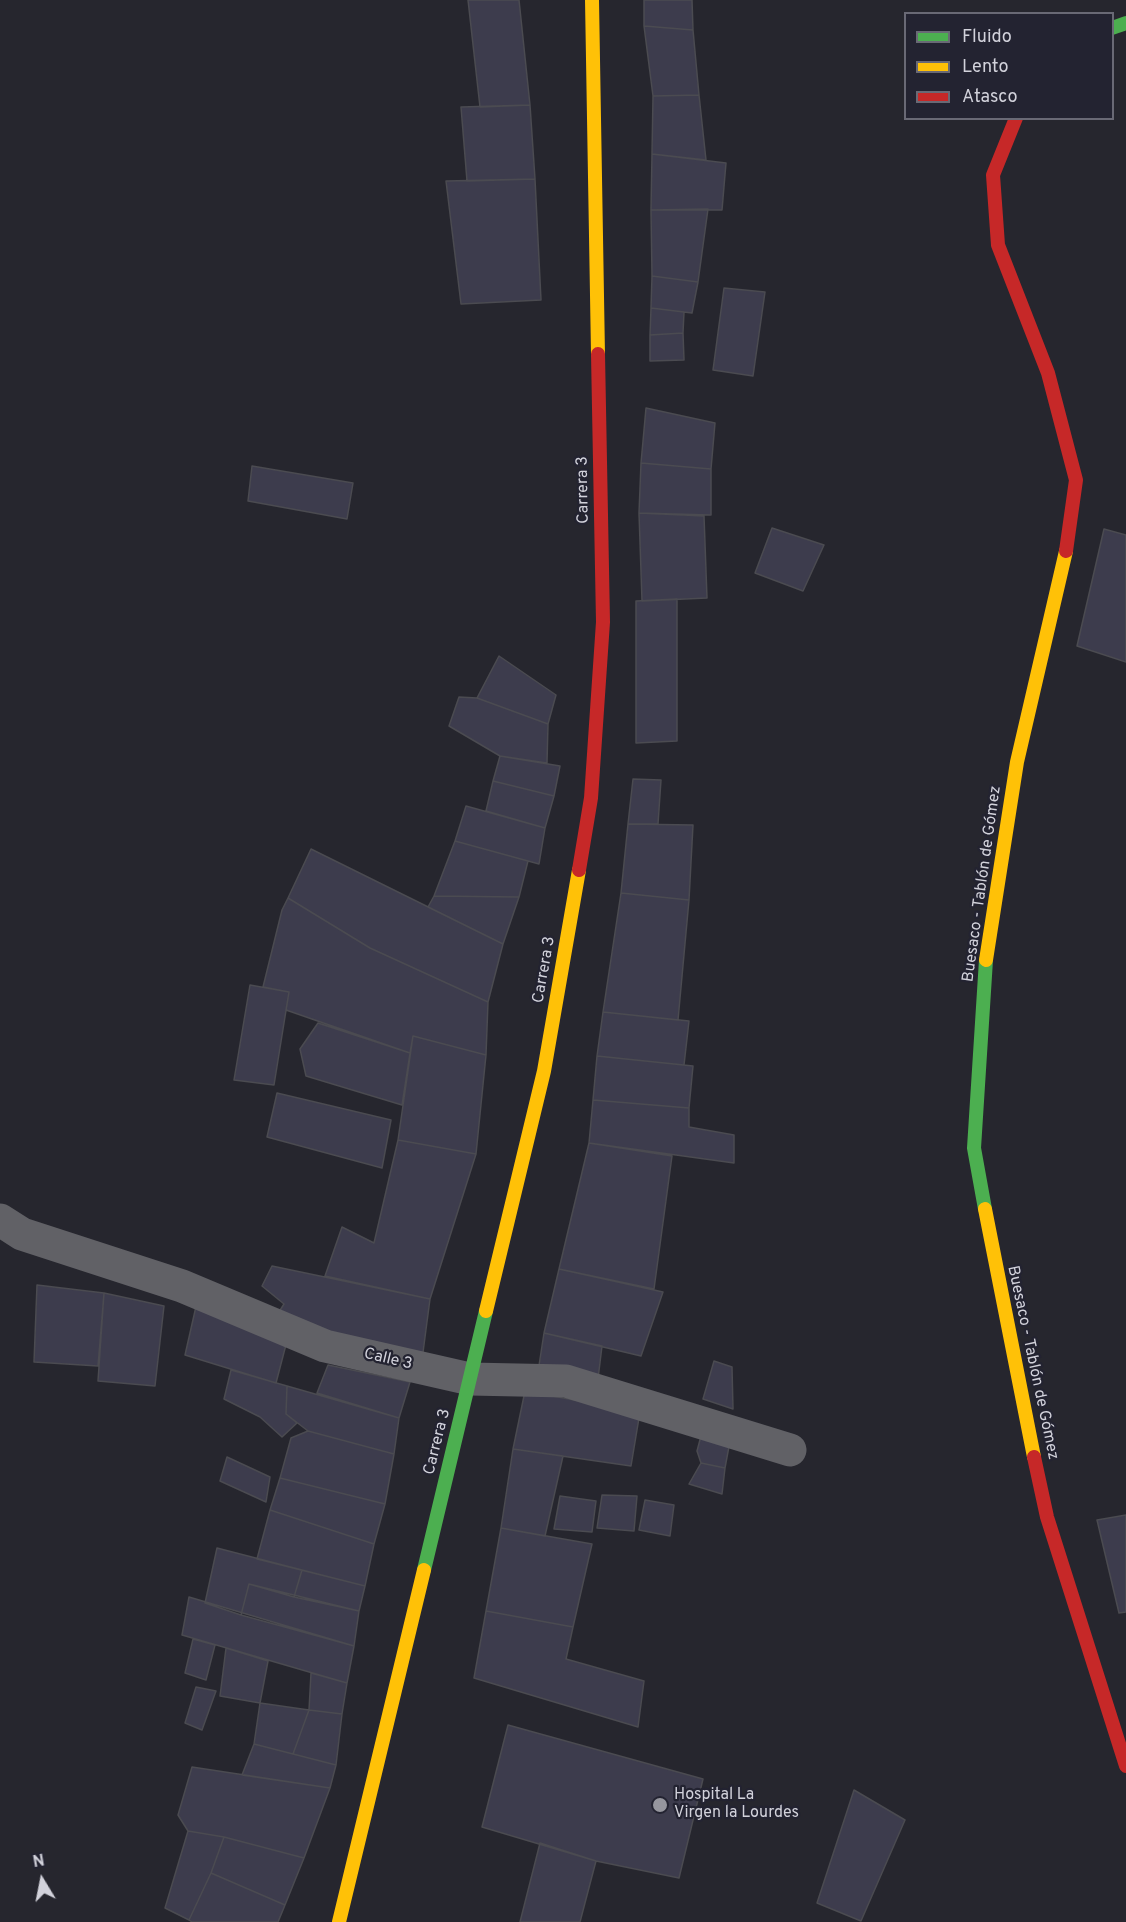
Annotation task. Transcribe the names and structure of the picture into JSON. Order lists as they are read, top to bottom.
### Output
{
  "streets": {
    "main road": ["Carrera 3", "Buesaco - Tablón de Gómez"],
    "street": ["Calle 3"]
  },
  "crossings": [
    ["Carrera 3", "Calle 3"]
  ],
  "places": ["Hospital La Virgen la Lourdes"],
  "legend": ["Fluido", "Lento", "Atasco"],
  "north": "top"
}
